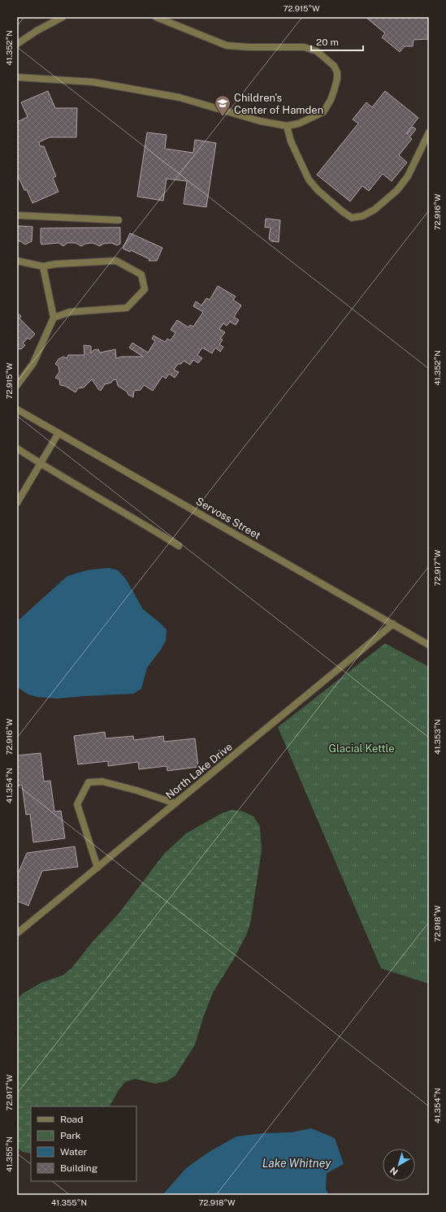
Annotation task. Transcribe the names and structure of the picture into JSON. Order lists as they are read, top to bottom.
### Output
{
  "streets": {
    "street": ["Servoss Street", "North Lake Drive"]
  },
  "crossings": [
    ["Servoss Street", "North Lake Drive"]
  ],
  "water": ["Lake Whitney"],
  "parks": ["Glacial Kettle"],
  "places": {
    "school or university": ["Children's Center of Hamden"]
  },
  "legend": [
    "Road",
    "Park",
    "Water",
    "Building"
  ],
  "scale_bar": "20 m",
  "north": "bottom left",
  "coordinates": [
    "72.915°W",
    "41.352°N",
    "72.916°W",
    "72.917°W",
    "41.353°N",
    "41.354°N",
    "72.918°W",
    "41.355°N"
  ]
}
